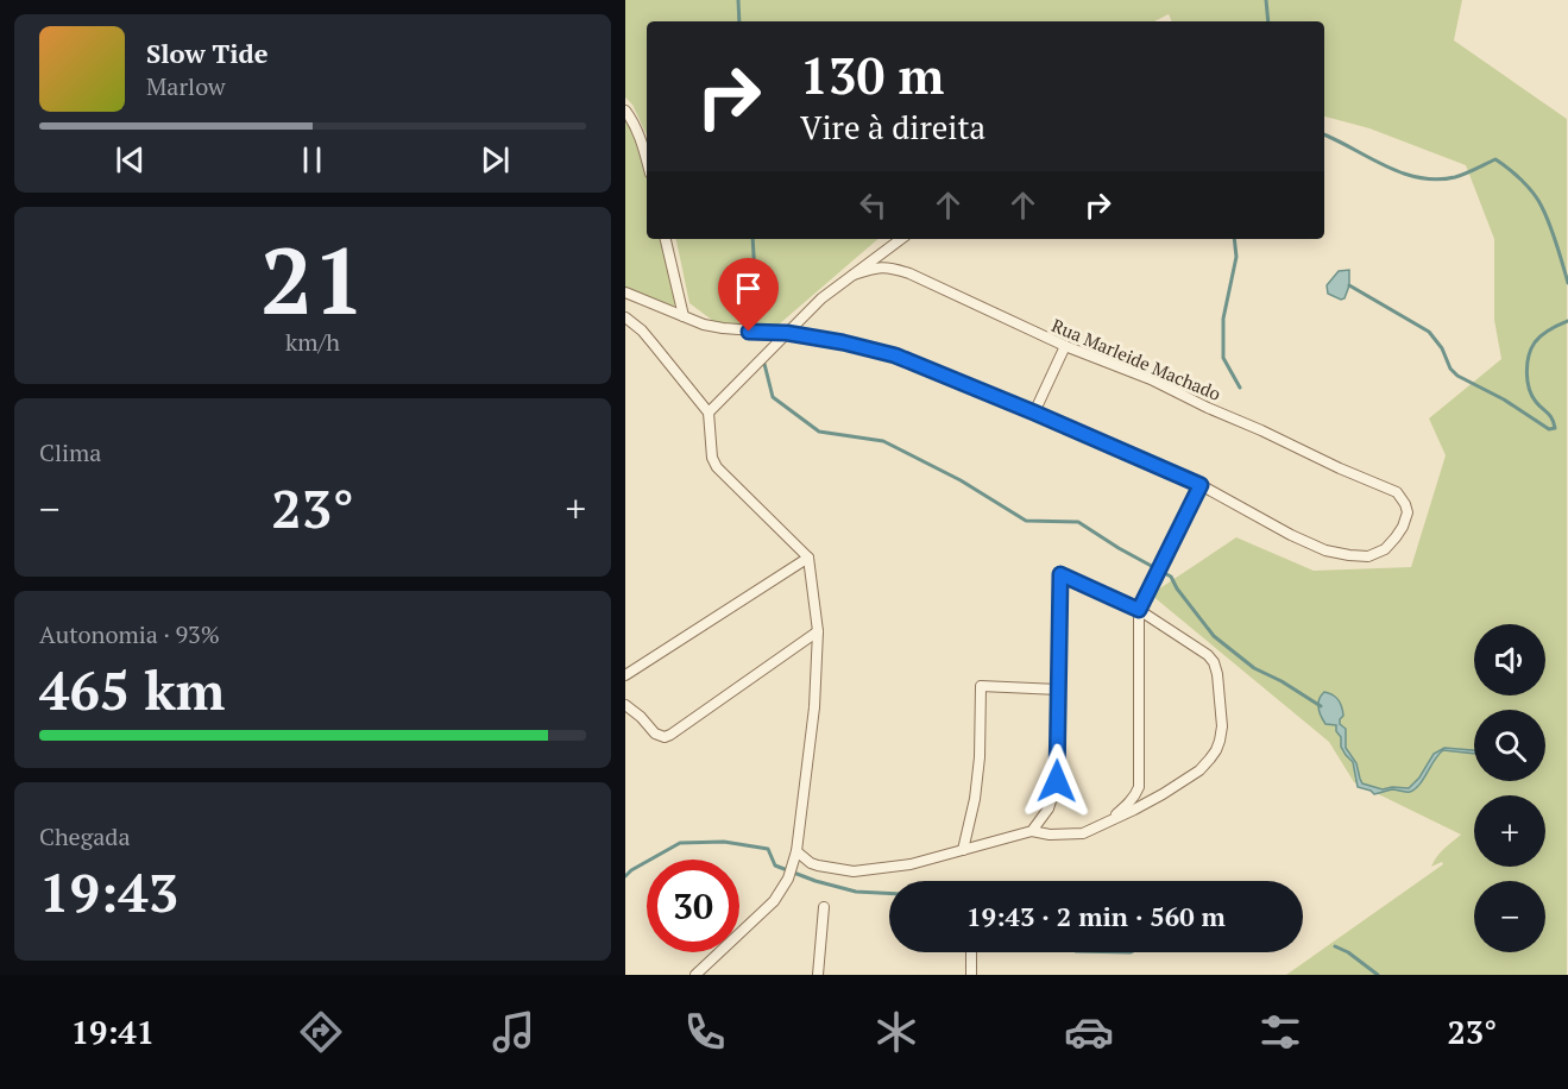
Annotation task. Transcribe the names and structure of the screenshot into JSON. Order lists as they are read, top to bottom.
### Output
{
  "streets": {
    "street": ["Rua Marleide Machado"]
  },
  "page": {
    "turn": ["130 m", "Vire à direita"],
    "song": ["Slow Tide", "Marlow"],
    "tile": [
      ["21", "km/h"],
      "Clima",
      ["Autonomia · 93%", "465 km"],
      ["Chegada", "19:43"]
    ],
    "heat": ["−", "23°", "+"],
    "map_buttons": ["+", "−"],
    "limit": "30",
    "trip": "19:43 · 2 min · 560 m",
    "tabs": ["19:41", "23°"]
  }
}
